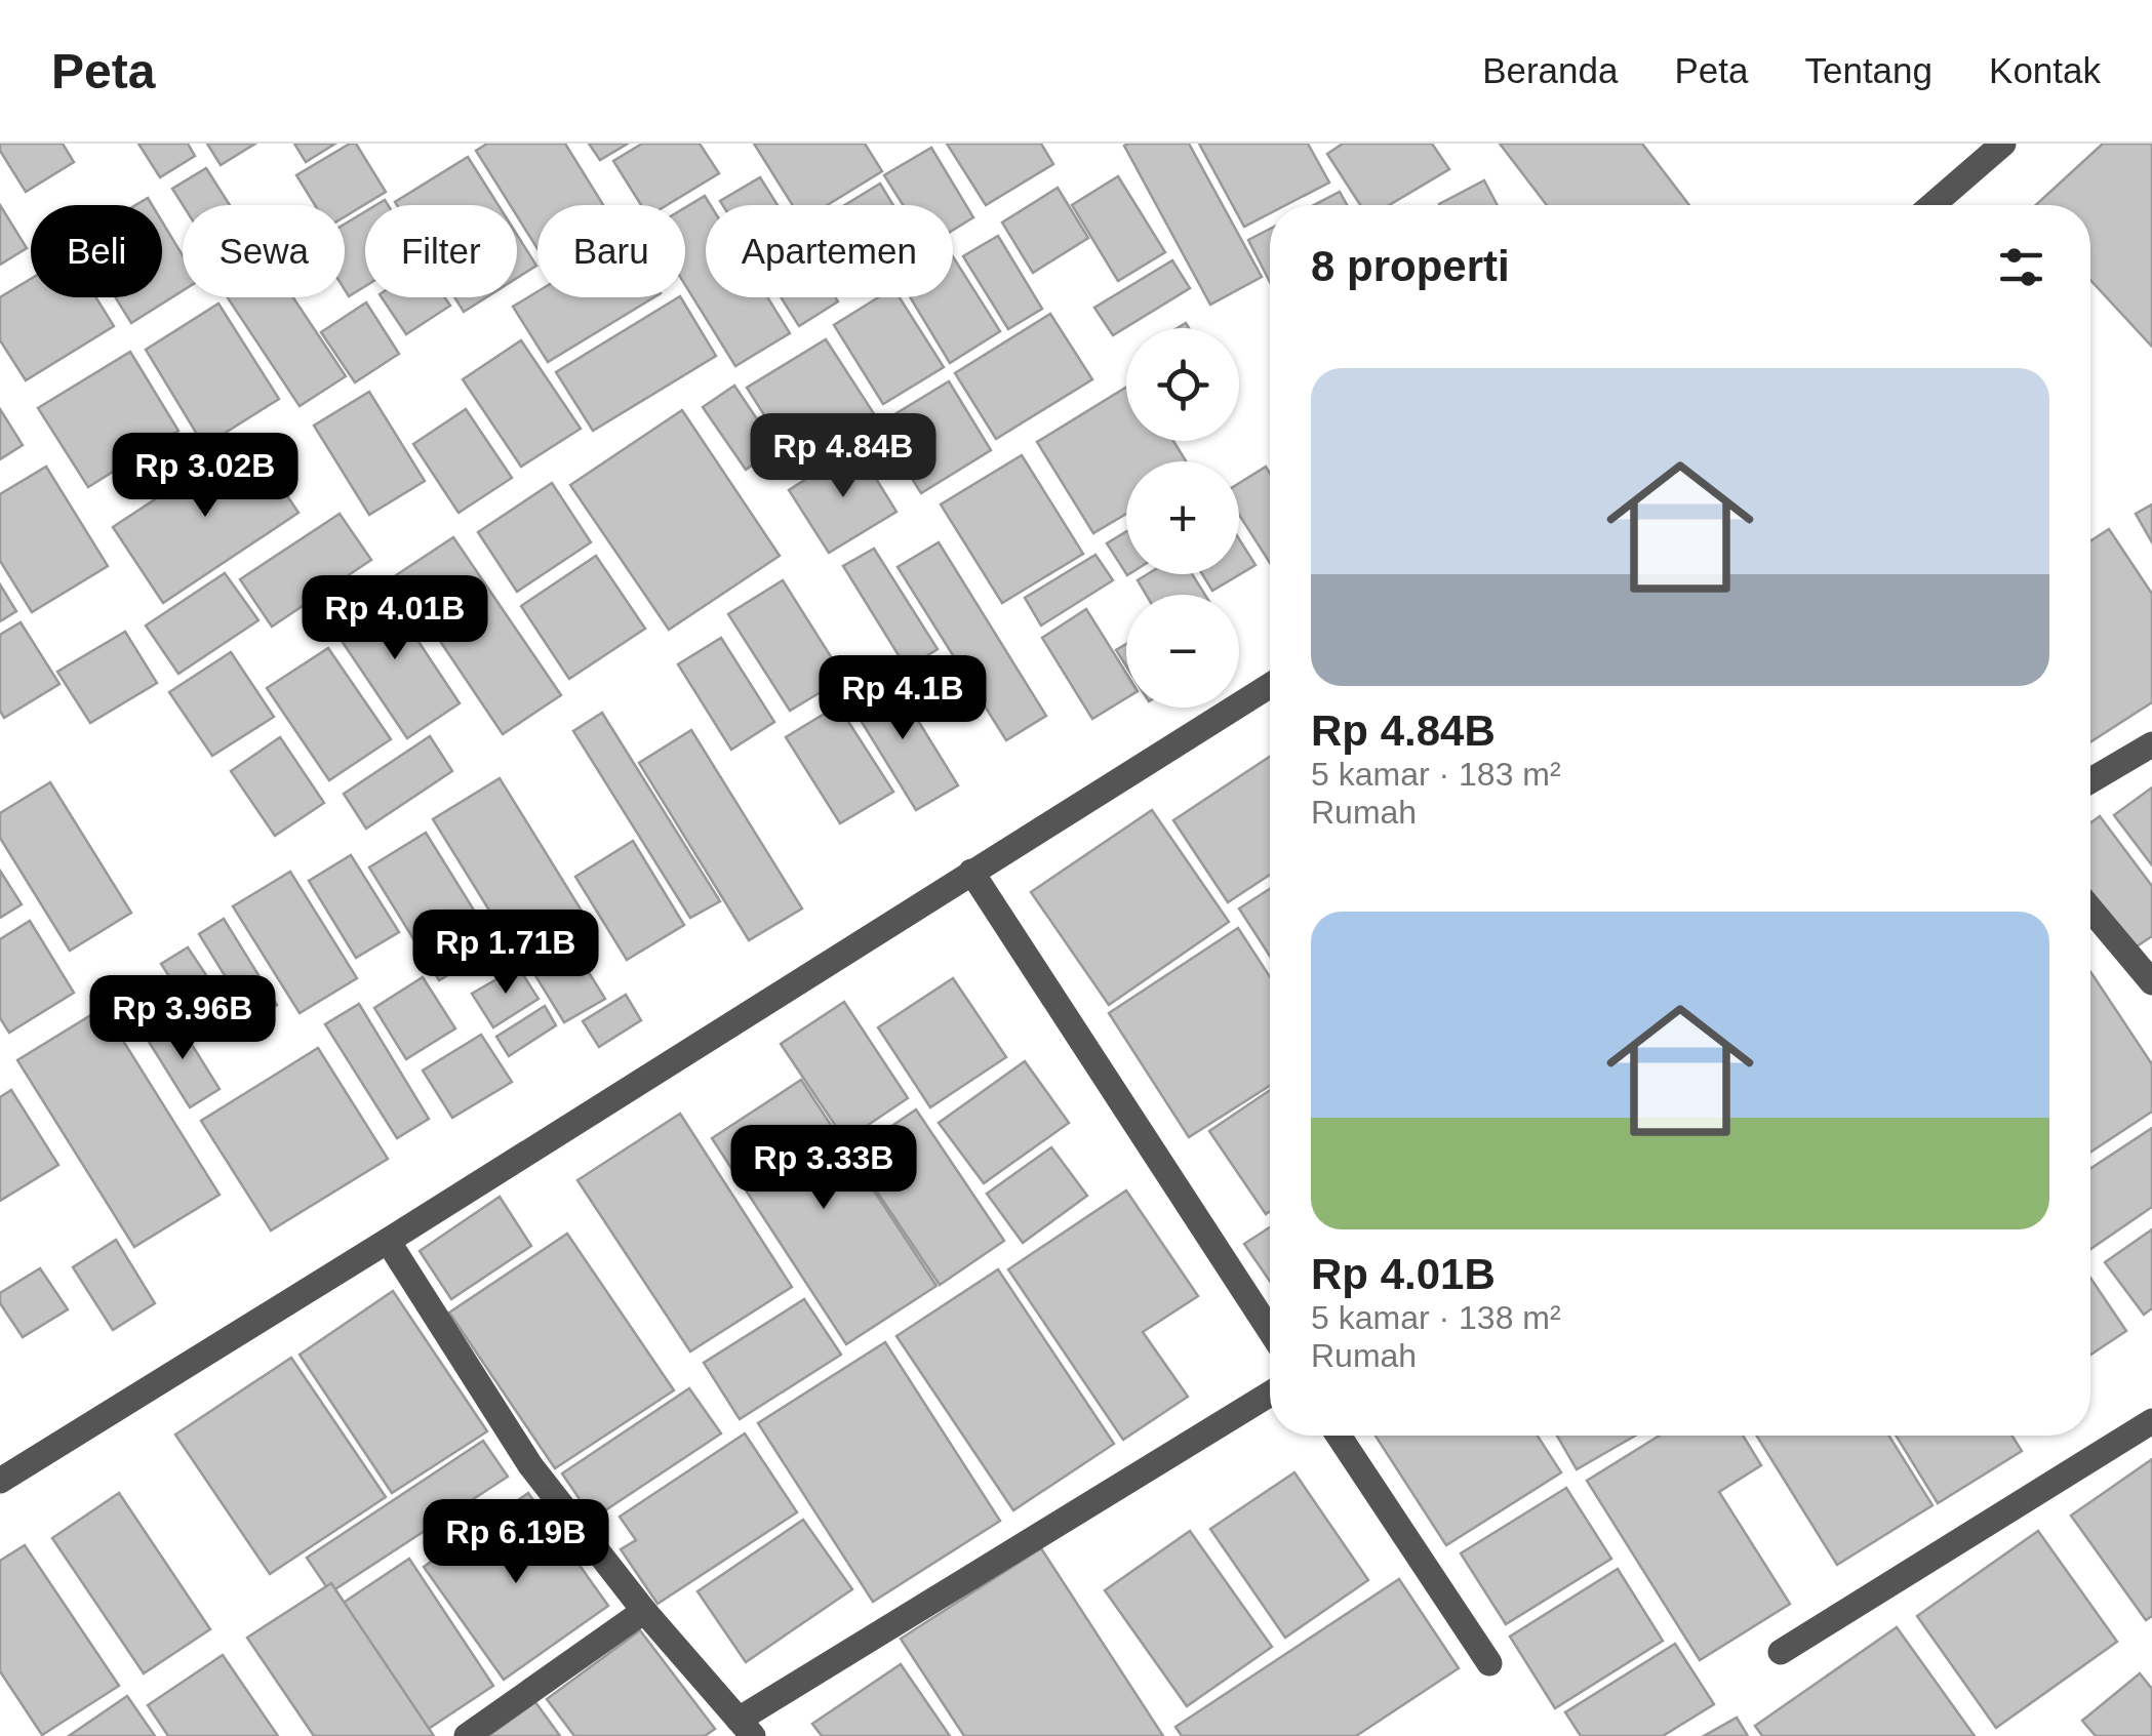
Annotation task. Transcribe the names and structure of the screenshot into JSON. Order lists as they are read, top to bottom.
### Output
{
  "page": {
    "header": "Peta",
    "nav": [
      "Beranda",
      "Peta",
      "Tentang",
      "Kontak"
    ],
    "chip": [
      "Beli",
      "Sewa",
      "Filter",
      "Baru",
      "Apartemen"
    ],
    "heading": "8 properti",
    "map_buttons": ["+", "−"],
    "list": [
      {
        "name": "Rp 4.84B",
        "note": "5 kamar · 183 m² · Rumah"
      },
      {
        "name": "Rp 4.01B",
        "note": "5 kamar · 138 m² · Rumah"
      }
    ],
    "price": [
      "Rp 4.84B",
      "Rp 3.02B",
      "Rp 4.01B",
      "Rp 4.1B",
      "Rp 1.71B",
      "Rp 3.96B",
      "Rp 3.33B",
      "Rp 6.19B"
    ]
  }
}
